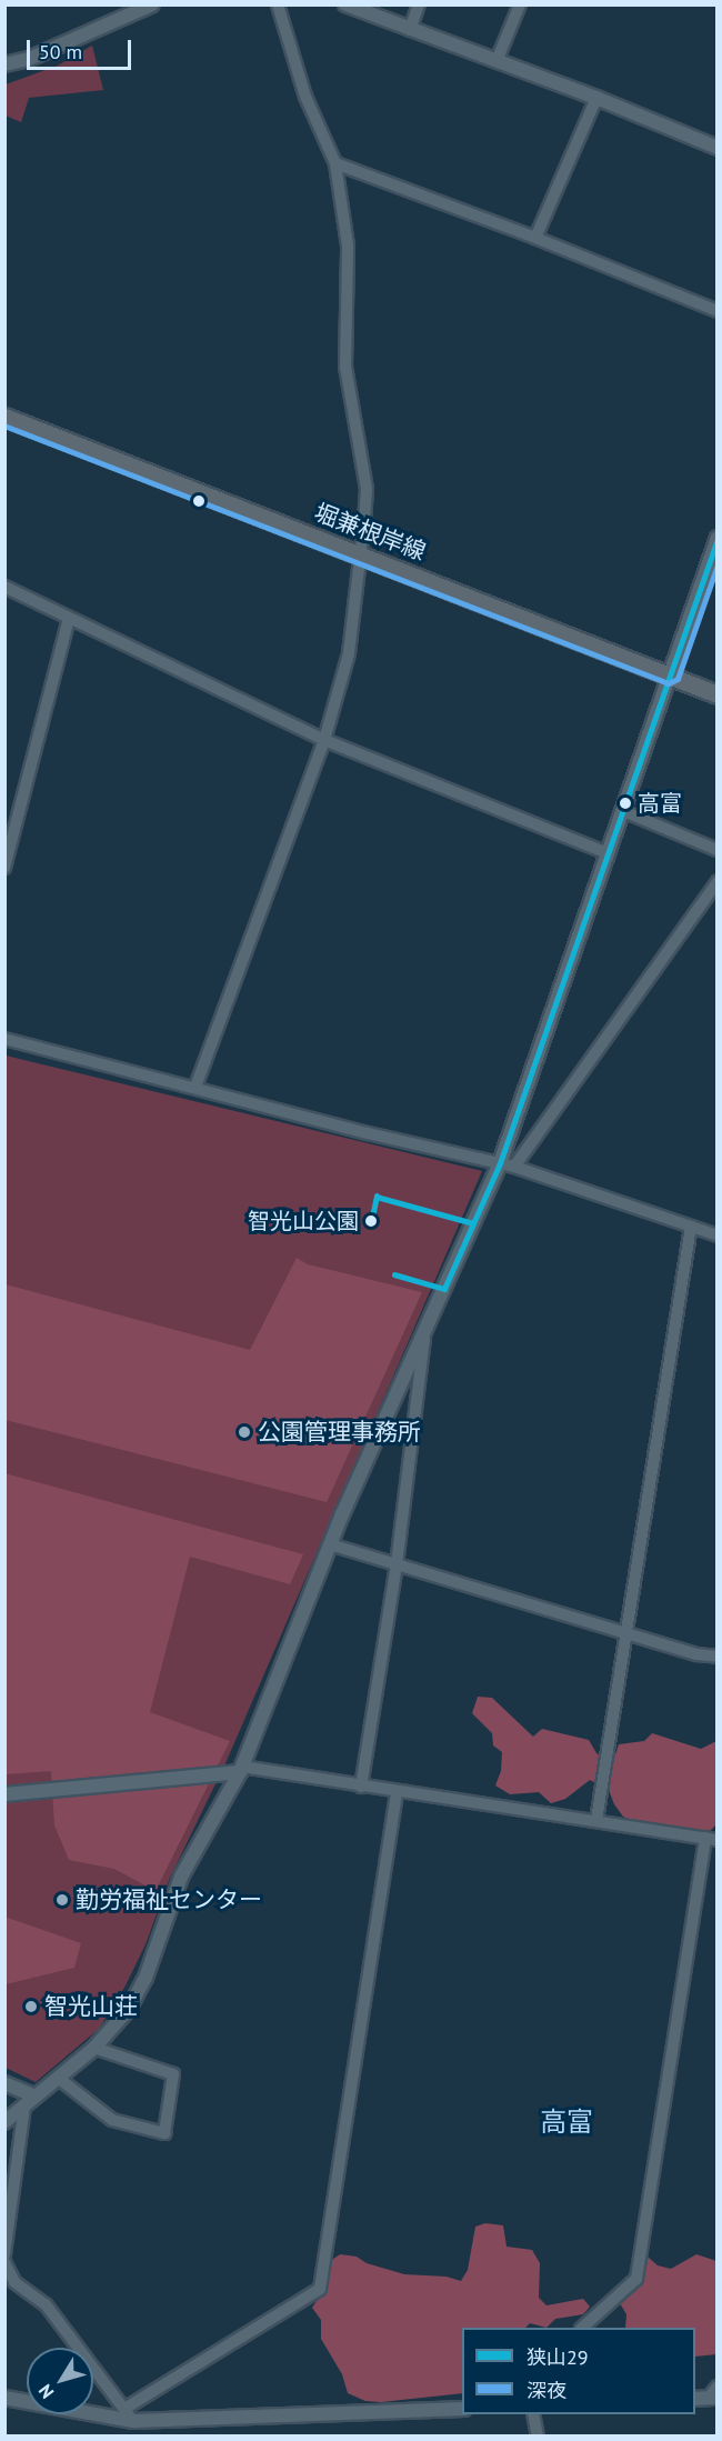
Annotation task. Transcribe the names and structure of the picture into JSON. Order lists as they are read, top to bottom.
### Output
{
  "streets": {
    "main road": ["堀兼根岸線"]
  },
  "districts": ["高富"],
  "places": [
    "高富",
    "智光山公園",
    "公園管理事務所",
    "勤労福祉センター",
    "智光山荘"
  ],
  "lines": ["transit line 深夜", "transit line 狭山29"],
  "legend": ["狭山29", "深夜"],
  "scale_bar": "50 m",
  "north": "bottom left"
}
